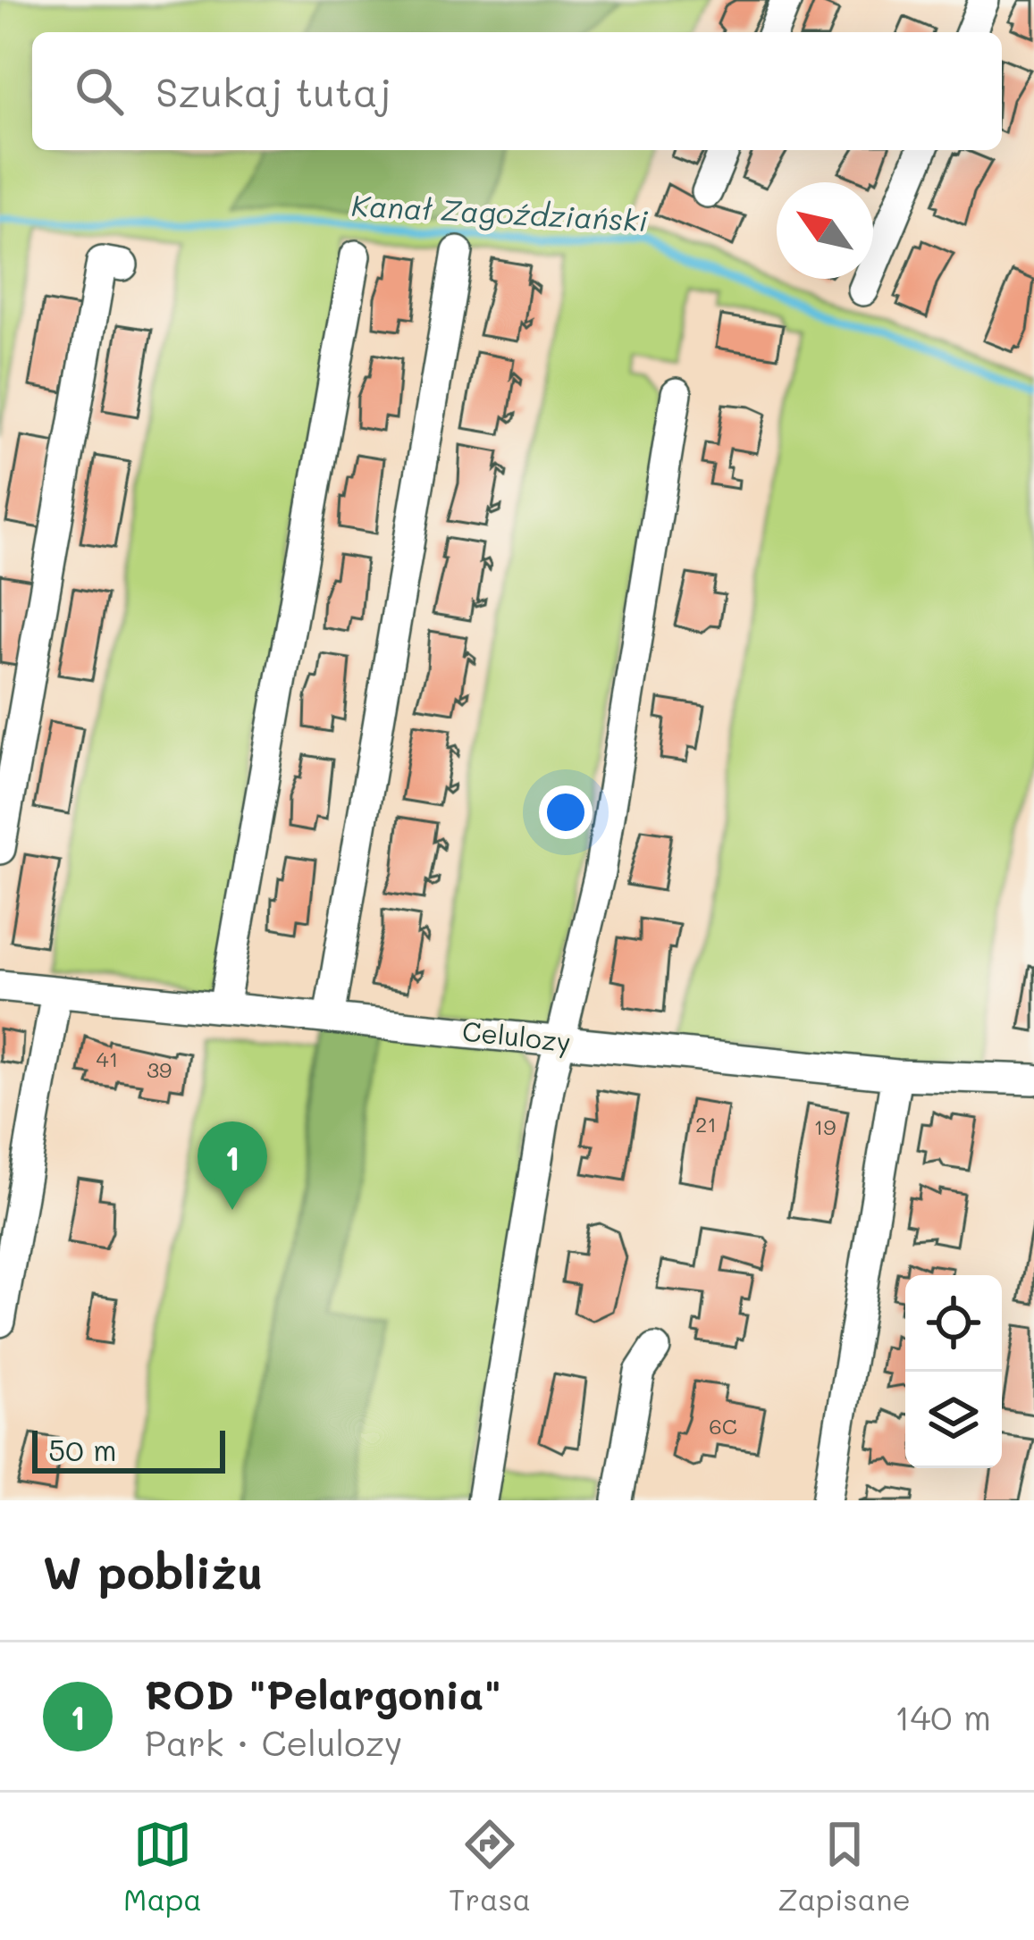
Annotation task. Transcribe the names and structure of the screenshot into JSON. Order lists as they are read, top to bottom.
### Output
{
  "streets": {
    "street": ["Celulozy"]
  },
  "water": ["Kanał Zagoździański"],
  "house_numbers": [
    "41",
    "39",
    "21",
    "19",
    "6C"
  ],
  "scale_bar": "50 m",
  "north": "top left",
  "page": {
    "search": "Szukaj tutaj",
    "pins": "1",
    "scale": "50 m",
    "heading": "W pobliżu",
    "list": [
      {
        "mark": "1",
        "name": "ROD \"Pelargonia\"",
        "note": "Park · Celulozy",
        "value": "140 m"
      }
    ],
    "nav": ["Mapa", "Trasa", "Zapisane"]
  }
}
